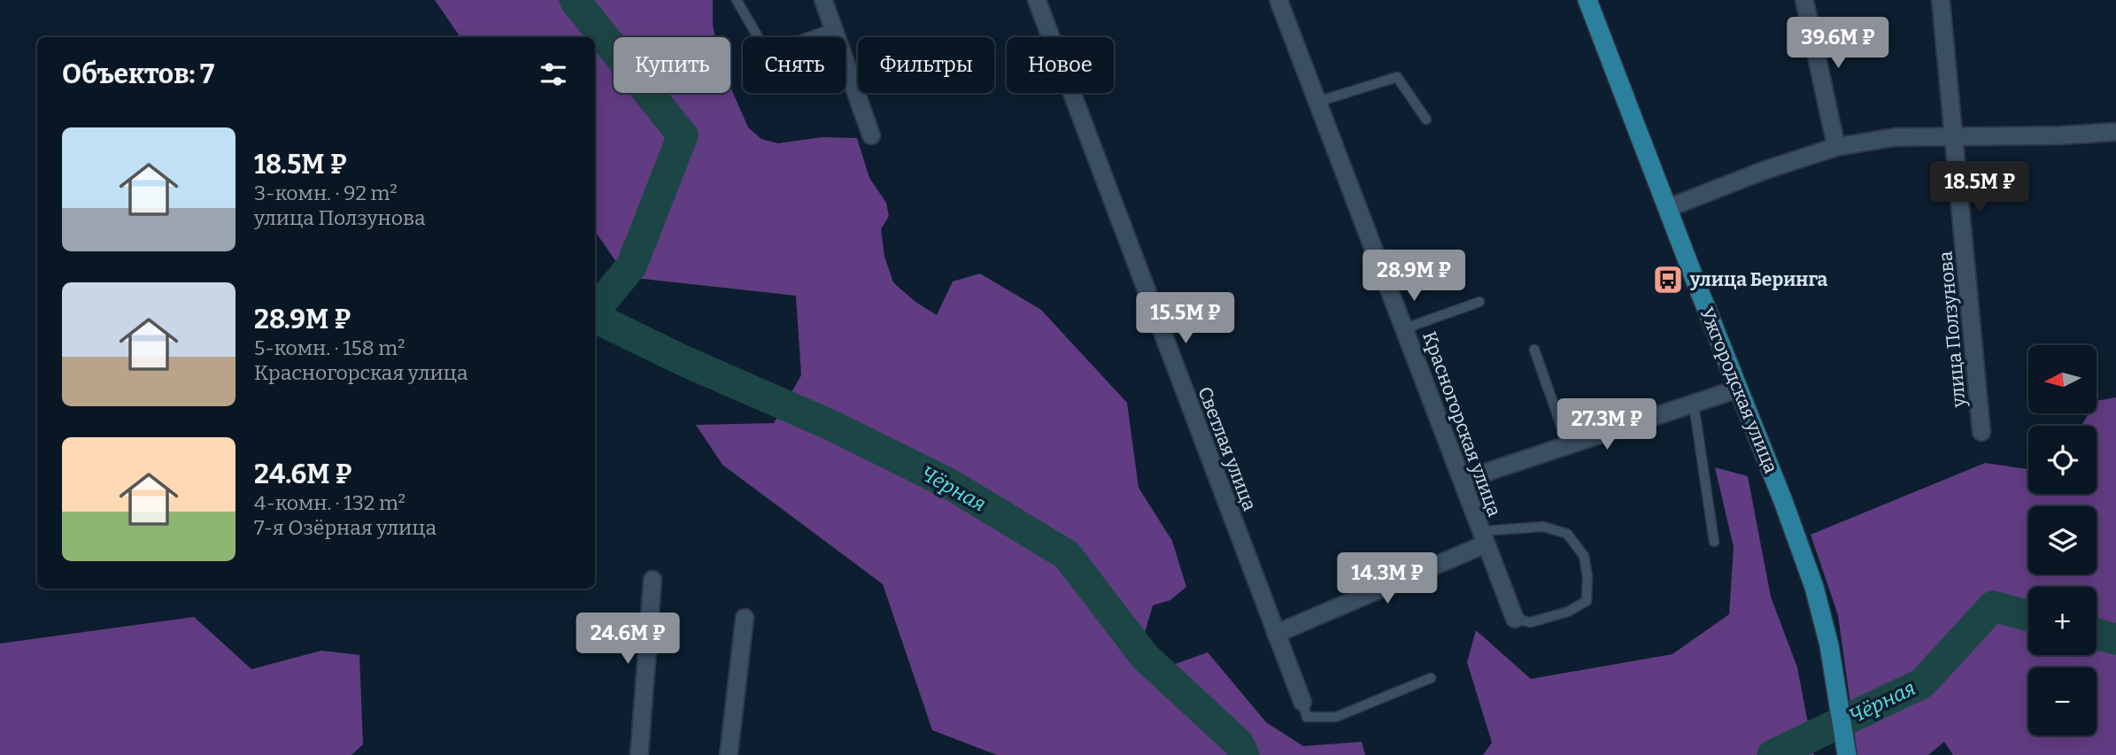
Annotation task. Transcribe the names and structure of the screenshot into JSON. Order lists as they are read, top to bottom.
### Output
{
  "streets": {
    "main road": ["Ужгородская улица"],
    "street": ["улица Ползунова", "Красногорская улица", "Светлая улица"]
  },
  "water": ["Чёрная"],
  "places": {
    "bus stop": ["улица Беринга"]
  },
  "north": "left",
  "page": {
    "price": [
      "39.6M ₽",
      "18.5M ₽",
      "28.9M ₽",
      "15.5M ₽",
      "27.3M ₽",
      "14.3M ₽",
      "24.6M ₽"
    ],
    "chip": [
      "Купить",
      "Снять",
      "Фильтры",
      "Новое"
    ],
    "heading": "Объектов: 7",
    "list": [
      {
        "name": "18.5M ₽",
        "note": "3-комн. · 92 m² · улица Ползунова"
      },
      {
        "name": "28.9M ₽",
        "note": "5-комн. · 158 m² · Красногорская улица"
      },
      {
        "name": "24.6M ₽",
        "note": "4-комн. · 132 m² · 7-я Озёрная улица"
      }
    ],
    "map_buttons": ["+", "−"]
  }
}
